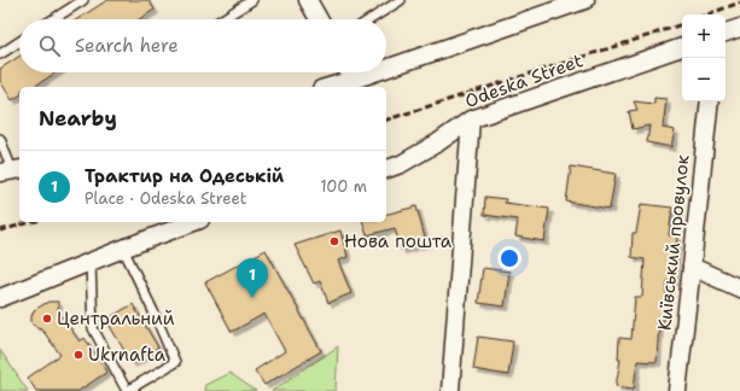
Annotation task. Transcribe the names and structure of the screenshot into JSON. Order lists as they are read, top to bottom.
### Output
{
  "streets": {
    "street": ["Odeska Street", "Київський провулок"]
  },
  "places": ["Нова пошта", "Центральний", "Ukrnafta"],
  "page": {
    "map_buttons": ["+", "−"],
    "search": "Search here",
    "heading": "Nearby",
    "list": [
      {
        "mark": "1",
        "name": "Трактир на Одеській",
        "note": "Place · Odeska Street",
        "value": "100 m"
      }
    ],
    "pins": "1"
  }
}
